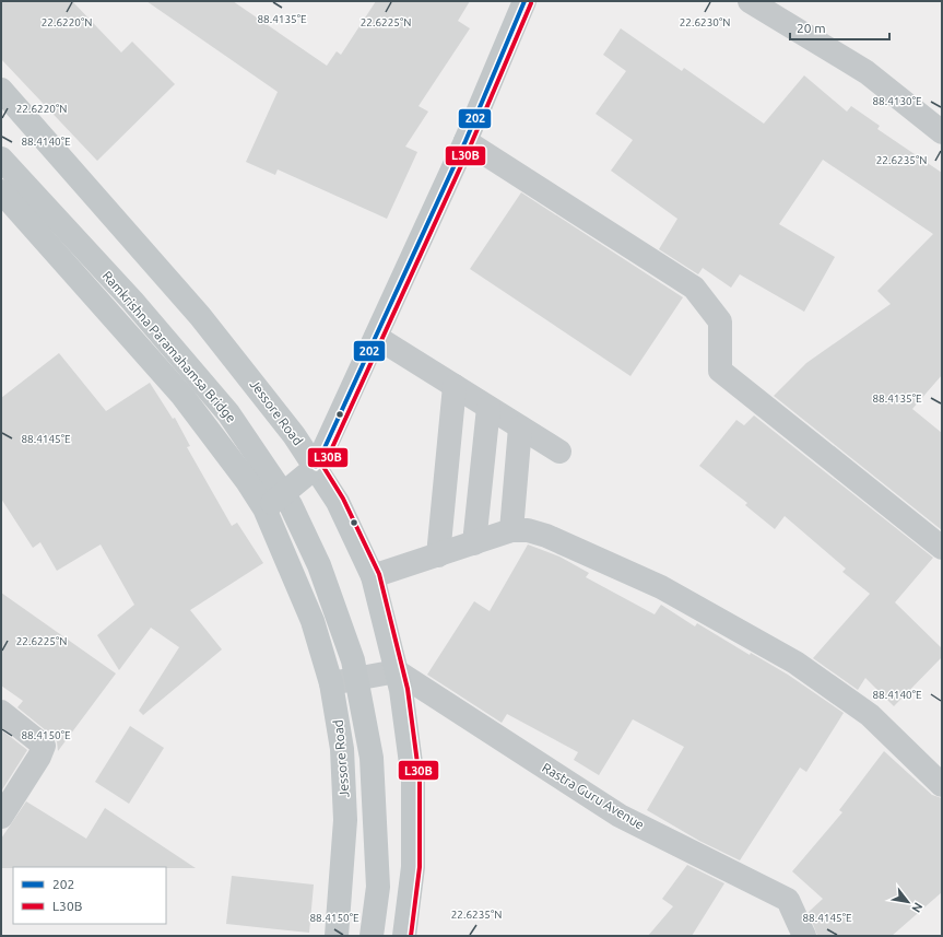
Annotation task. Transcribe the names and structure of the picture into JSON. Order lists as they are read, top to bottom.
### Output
{
  "streets": {
    "main road": ["Ramkrishna Paramahamsa Bridge", "Jessore Road"],
    "street": ["Rastra Guru Avenue"]
  },
  "crossings": [
    ["Jessore Road", "Rastra Guru Avenue"]
  ],
  "lines": ["transit line 202", "transit line L30B"],
  "legend": ["202", "L30B"],
  "scale_bar": "20 m",
  "north": "bottom right",
  "coordinates": [
    "88.4135°E",
    "22.6220°N",
    "22.6225°N",
    "22.6230°N",
    "88.4130°E",
    "88.4140°E",
    "22.6235°N",
    "88.4145°E",
    "88.4150°E"
  ]
}
